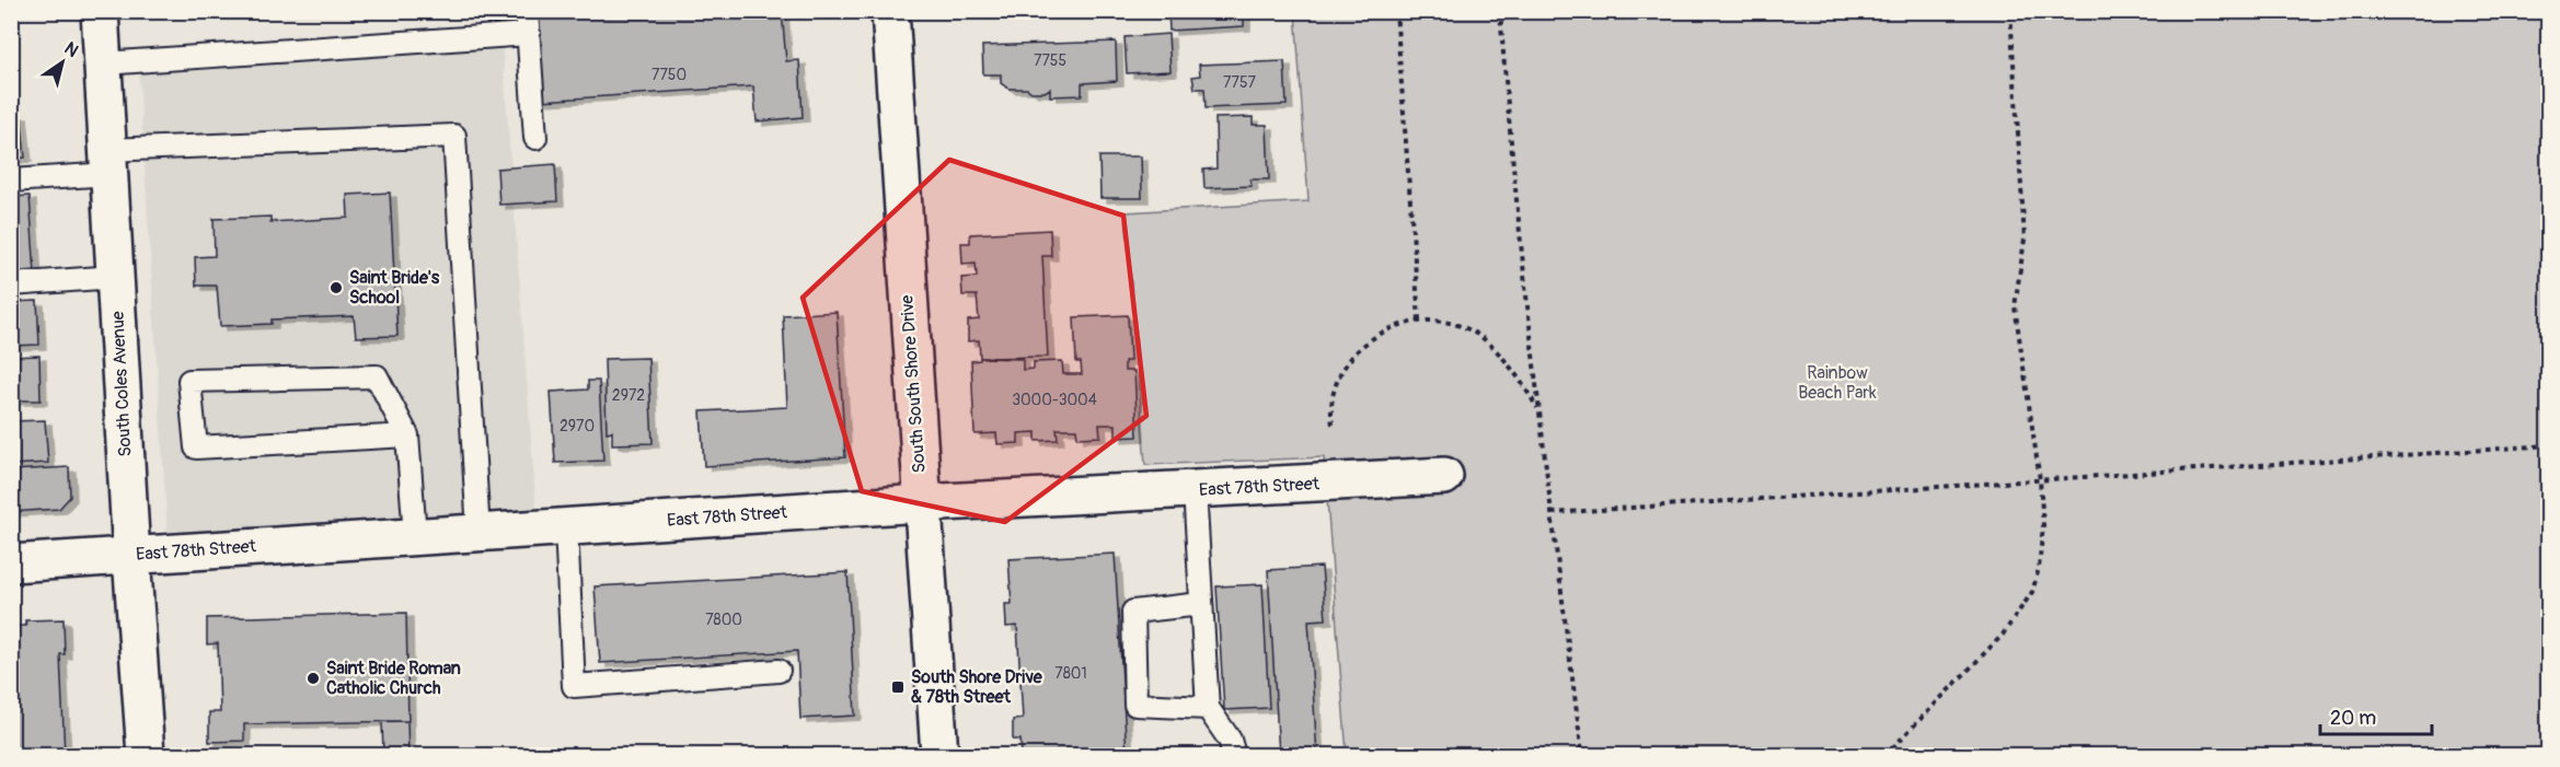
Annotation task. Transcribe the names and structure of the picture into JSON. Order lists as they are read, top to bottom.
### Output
{
  "streets": {
    "street": ["South Coles Avenue", "South South Shore Drive", "East 78th Street"]
  },
  "crossings": [
    ["South Coles Avenue", "East 78th Street"],
    ["South South Shore Drive", "East 78th Street"]
  ],
  "parks": ["Rainbow Beach Park"],
  "places": {
    "other": ["Saint Bride's School", "Saint Bride Roman Catholic Church"],
    "transit": ["South Shore Drive & 78th Street"]
  },
  "house_numbers": [
    "7755",
    "7750",
    "7757",
    "2972",
    "3000-3004",
    "2970",
    "7800",
    "7801"
  ],
  "scale_bar": "20 m",
  "north": "top right"
}
